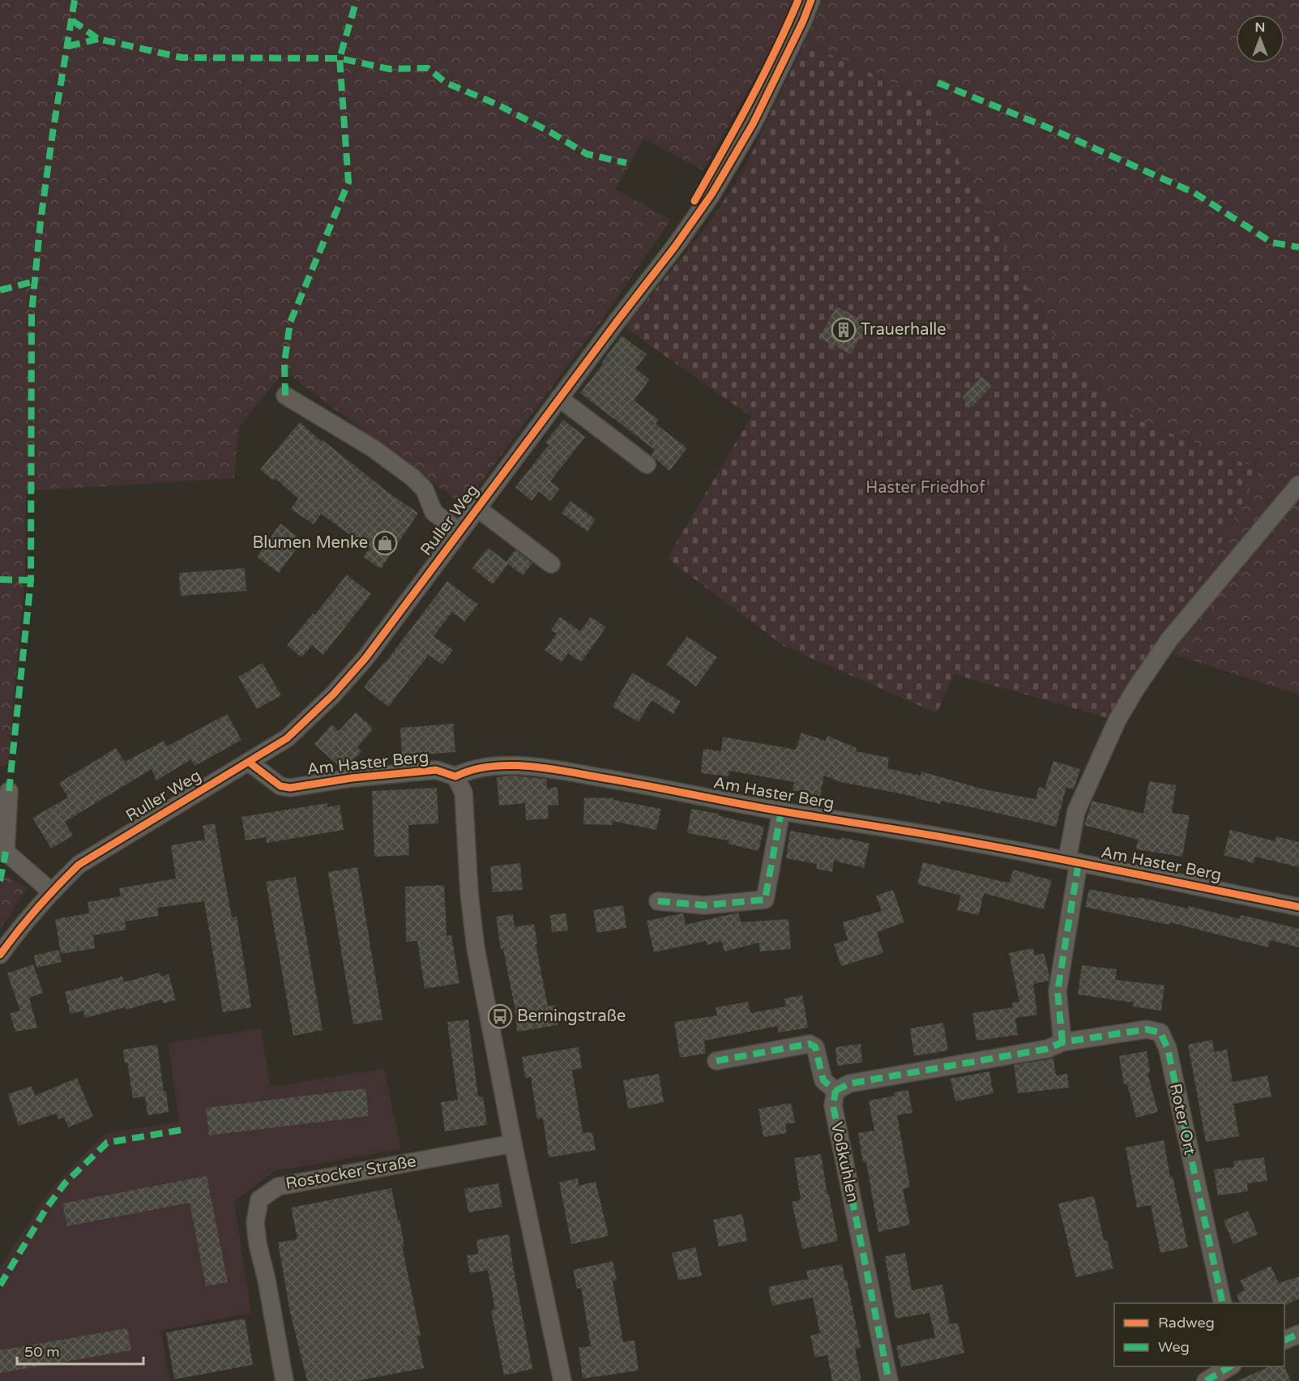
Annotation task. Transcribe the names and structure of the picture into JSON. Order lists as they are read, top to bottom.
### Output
{
  "streets": {
    "street": [
      "Ruller Weg",
      "Am Haster Berg",
      "Roter Ort",
      "Voßkuhlen",
      "Rostocker Straße"
    ]
  },
  "crossings": [
    ["Ruller Weg", "Am Haster Berg"],
    ["Roter Ort", "Voßkuhlen"]
  ],
  "parks": ["Haster Friedhof"],
  "places": {
    "building": ["Trauerhalle"],
    "shop": ["Blumen Menke"],
    "bus stop": ["Berningstraße"]
  },
  "legend": ["Radweg", "Weg"],
  "scale_bar": "50 m",
  "north": "top"
}
